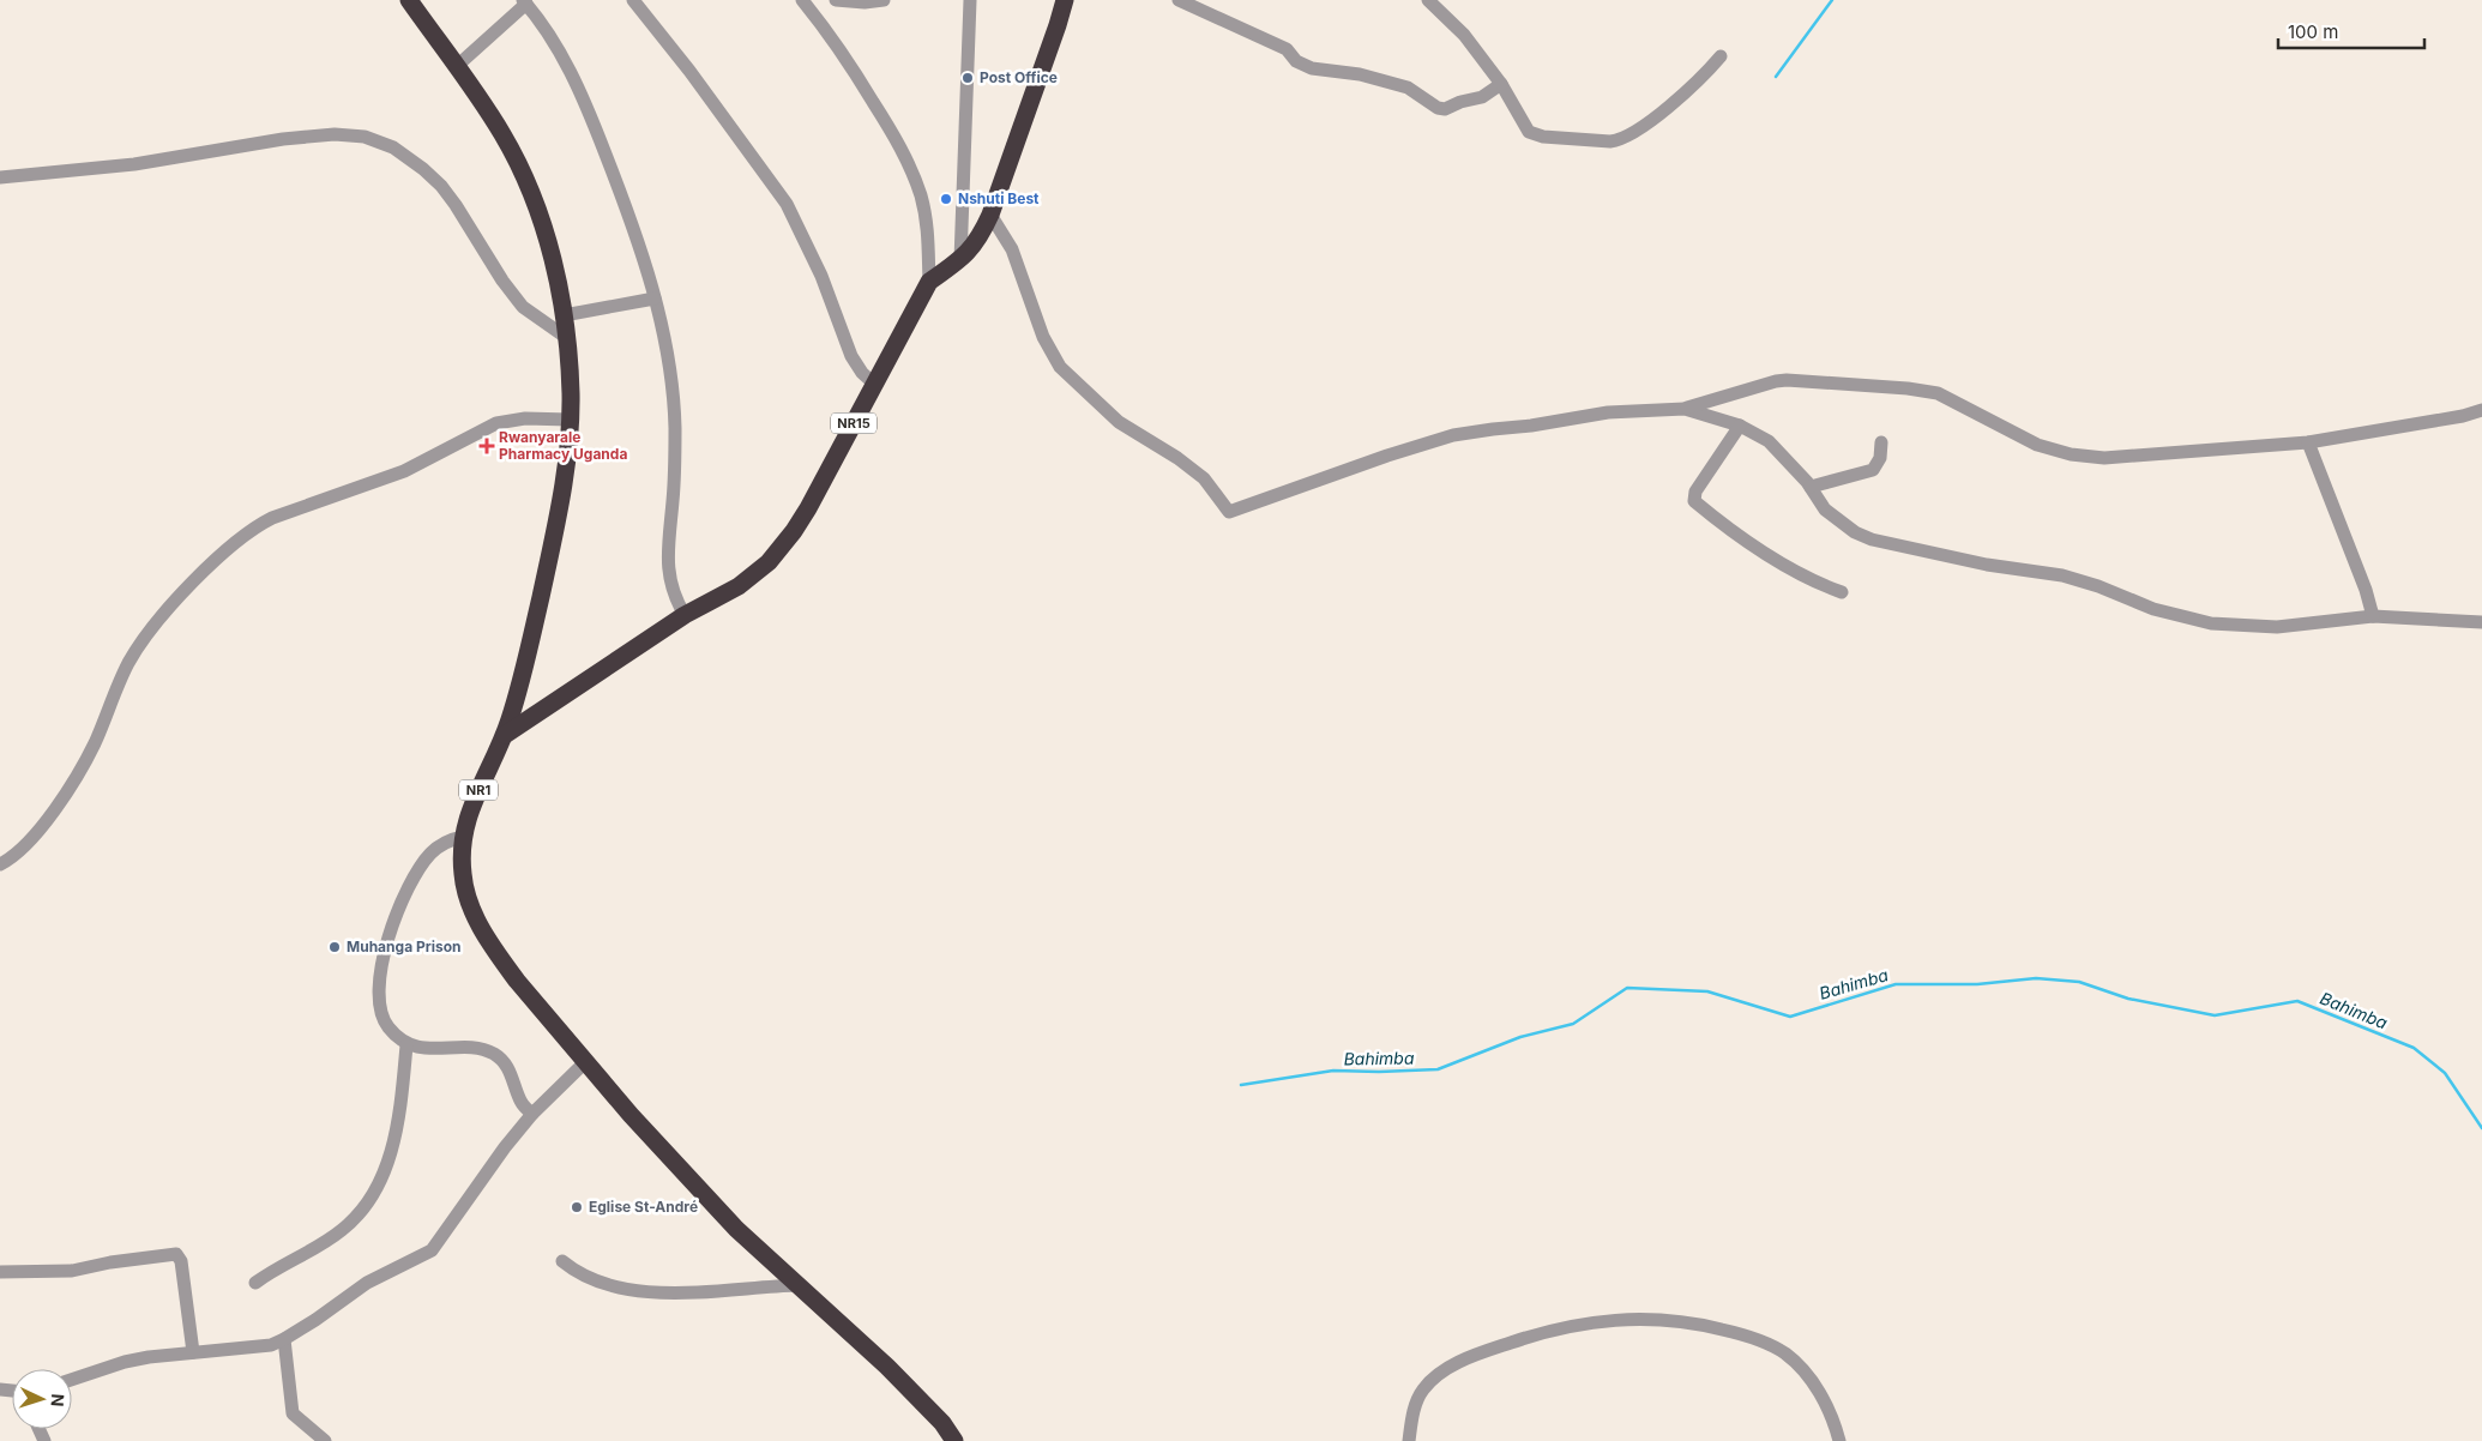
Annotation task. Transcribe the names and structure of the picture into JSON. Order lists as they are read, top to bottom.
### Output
{
  "streets": {
    "highway": ["NR15", "NR1"]
  },
  "crossings": [
    ["NR15", "NR1"]
  ],
  "water": ["Bahimba"],
  "places": {
    "other": [
      "Post Office",
      "Nshuti Best",
      "Muhanga Prison",
      "Eglise St-André"
    ],
    "health": ["Rwanyarale Pharmacy Uganda"]
  },
  "scale_bar": "100 m",
  "north": "right"
}
